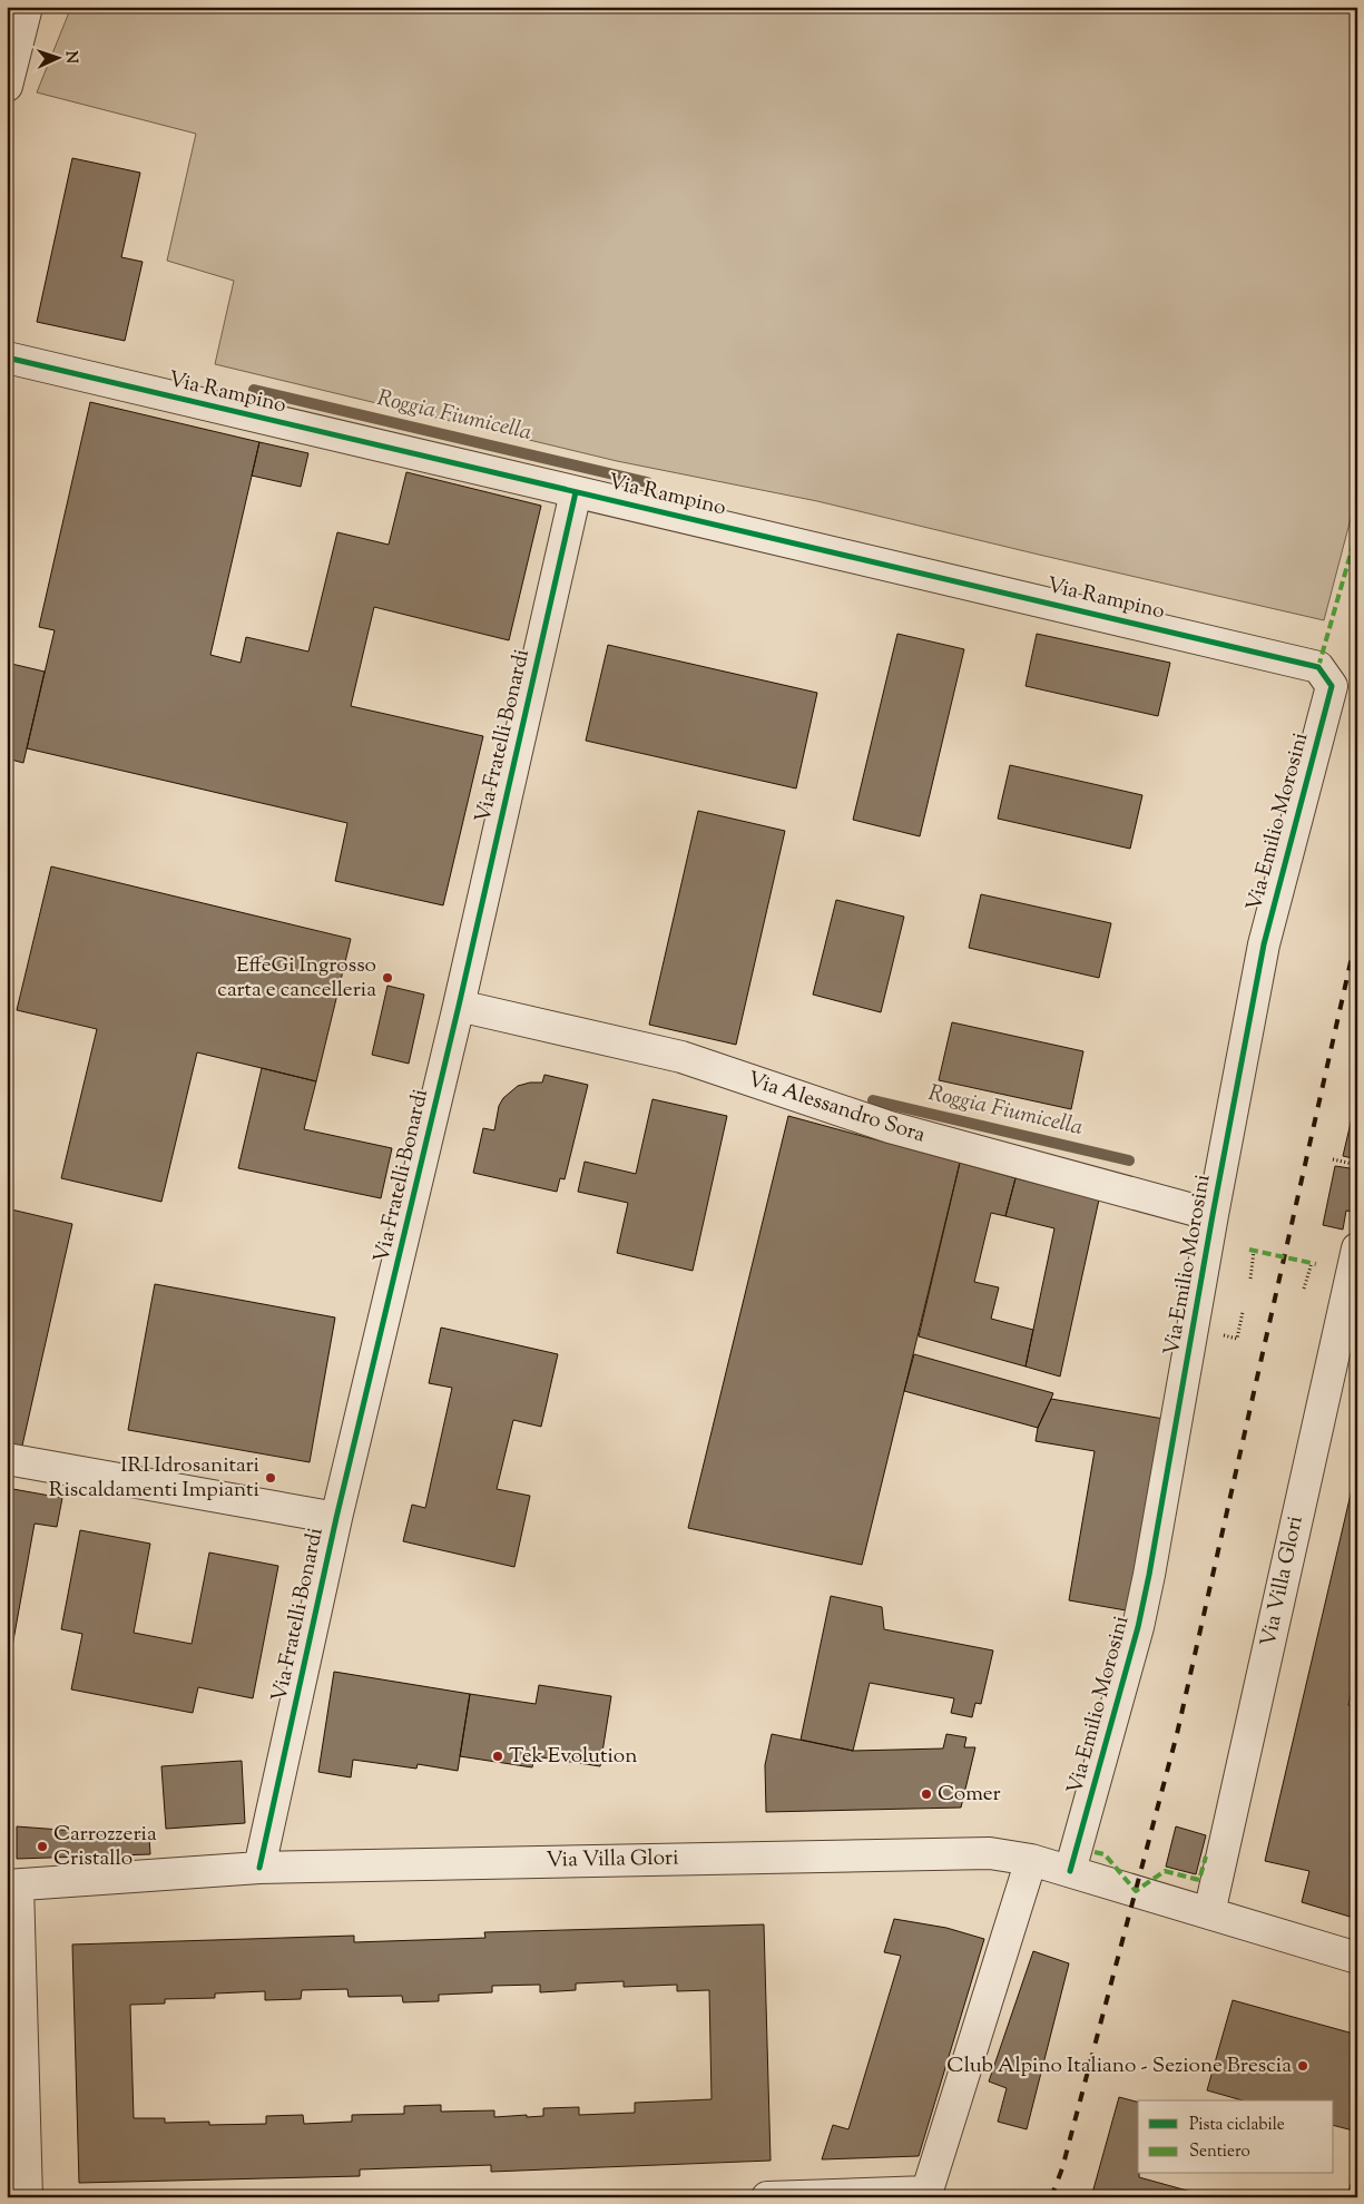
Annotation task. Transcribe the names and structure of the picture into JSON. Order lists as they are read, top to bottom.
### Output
{
  "streets": {
    "street": [
      "Via Rampino",
      "Via Fratelli Bonardi",
      "Via Emilio Morosini",
      "Via Alessandro Sora",
      "Via Villa Glori"
    ]
  },
  "crossings": [
    ["Via Rampino", "Via Fratelli Bonardi"],
    ["Via Rampino", "Via Emilio Morosini"],
    ["Via Fratelli Bonardi", "Via Alessandro Sora"],
    ["Via Fratelli Bonardi", "Via Villa Glori"],
    ["Via Emilio Morosini", "Via Alessandro Sora"],
    ["Via Emilio Morosini", "Via Villa Glori"]
  ],
  "water": ["Roggia Fiumicella"],
  "places": [
    "EffeGi Ingrosso carta e cancelleria",
    "IRI Idrosanitari Riscaldamenti Impianti",
    "Tek Evolution",
    "Comer",
    "Carrozzeria Cristallo",
    "Club Alpino Italiano - Sezione Brescia"
  ],
  "legend": ["Pista ciclabile", "Sentiero"],
  "north": "right"
}
